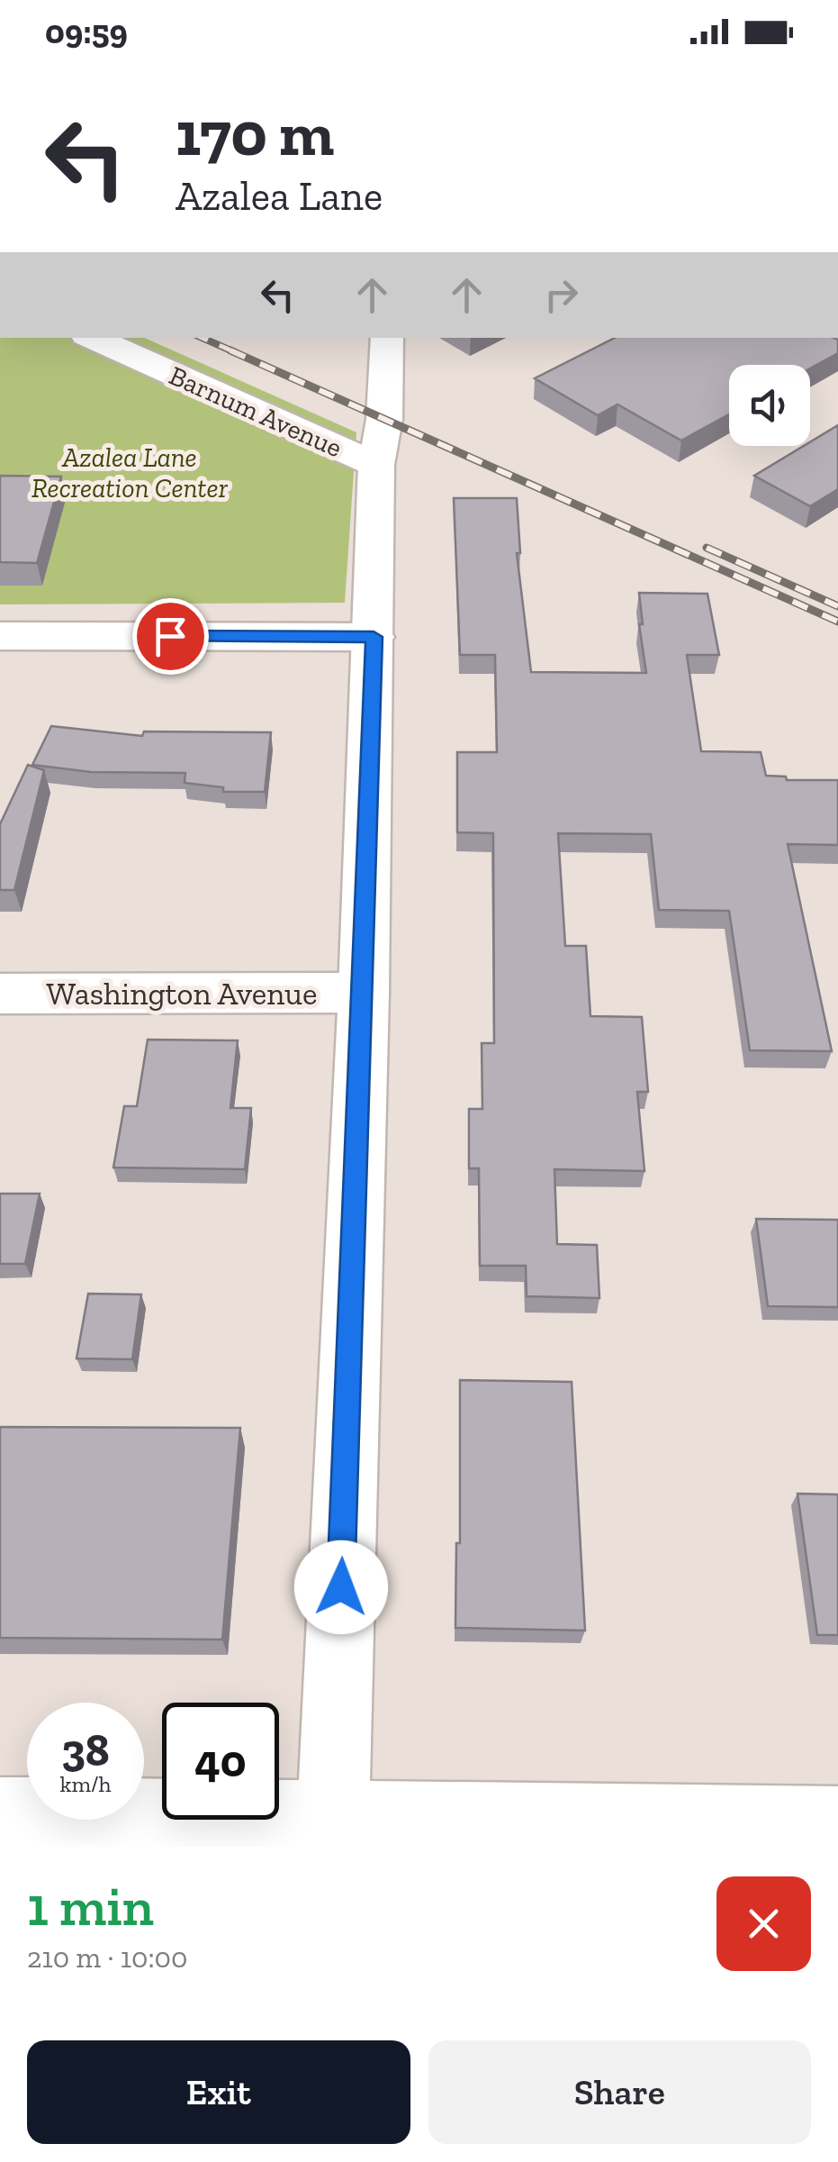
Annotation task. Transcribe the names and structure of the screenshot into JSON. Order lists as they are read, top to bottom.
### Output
{
  "streets": {
    "street": ["Barnum Avenue", "Washington Avenue"]
  },
  "parks": ["Azalea Lane Recreation Center"],
  "page": {
    "status": "09:59",
    "turn": ["170 m", "Azalea Lane"],
    "speed": "38 km/h",
    "limit": "40",
    "heading": ["1 min", "210 m · 10:00"],
    "buttons": ["Exit", "Share"]
  }
}
